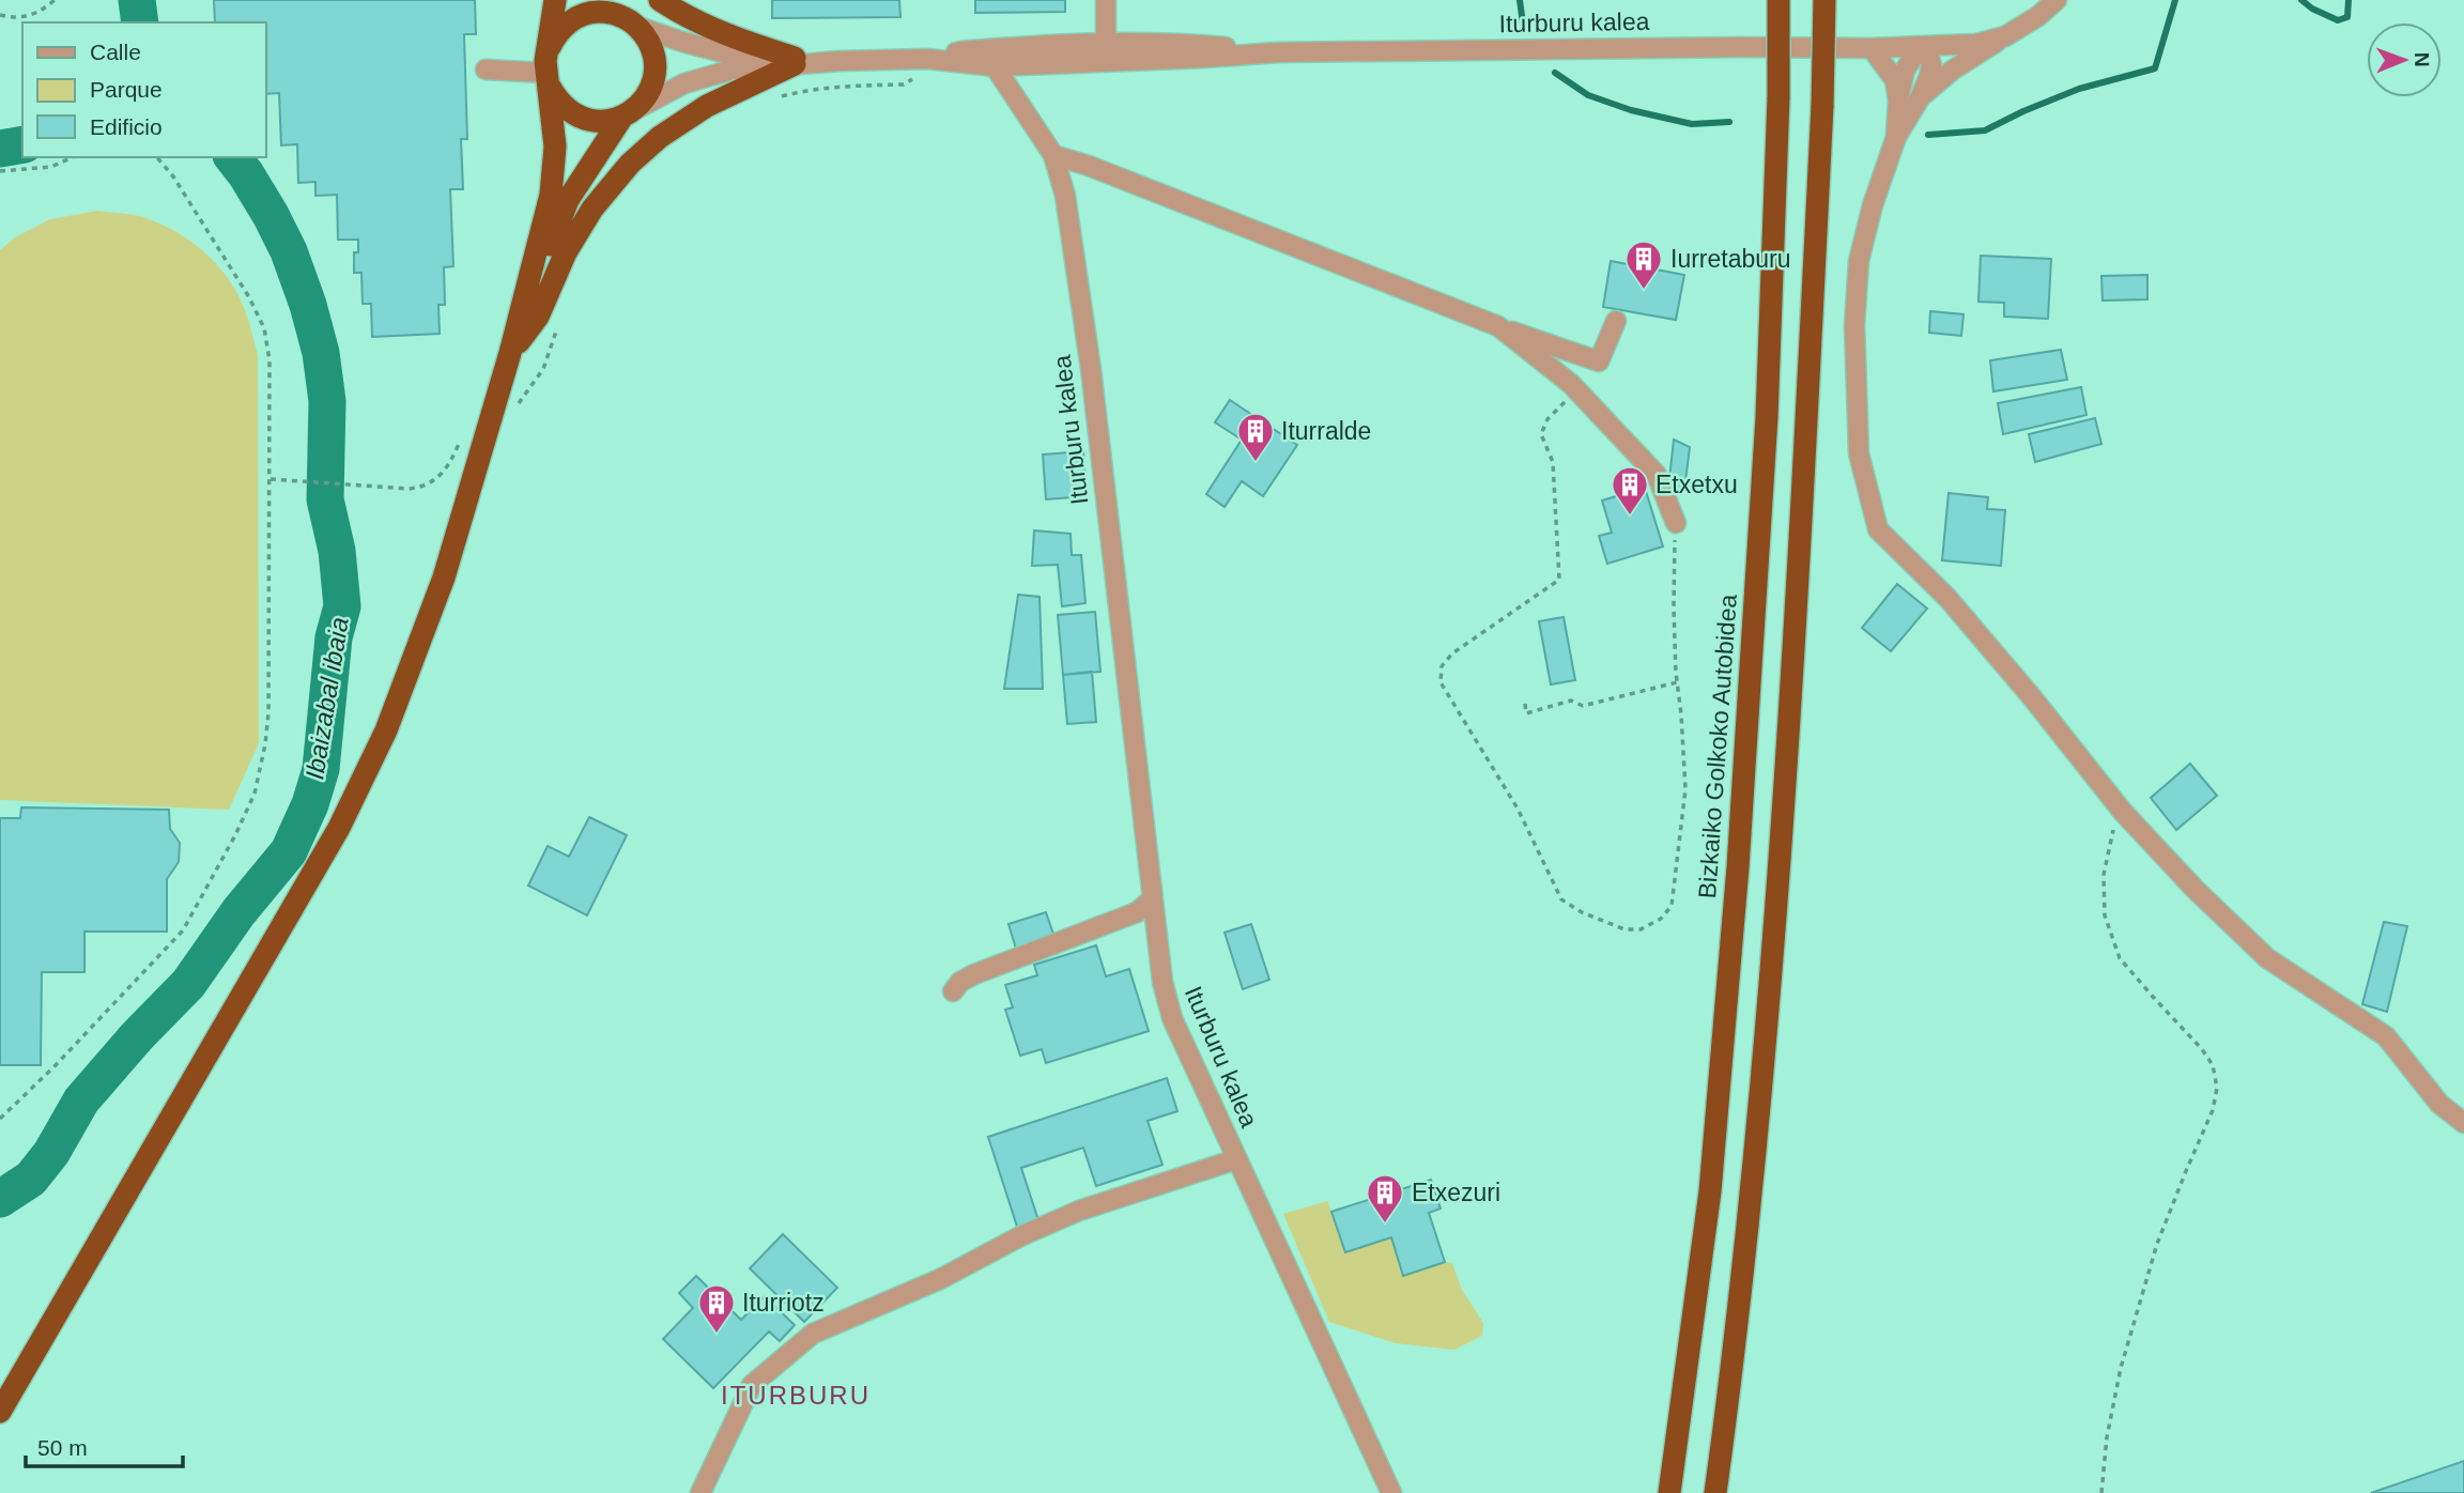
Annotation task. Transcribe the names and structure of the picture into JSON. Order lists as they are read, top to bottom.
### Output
{
  "streets": {
    "highway": ["Bizkaiko Golkoko Autobidea"],
    "street": ["Iturburu kalea"]
  },
  "districts": ["ITURBURU"],
  "water": ["Ibaizabal ibaia"],
  "places": {
    "building": [
      "Iurretaburu",
      "Iturralde",
      "Etxetxu",
      "Etxezuri",
      "Iturriotz"
    ]
  },
  "legend": ["Calle", "Parque", "Edificio"],
  "scale_bar": "50 m",
  "north": "right"
}
